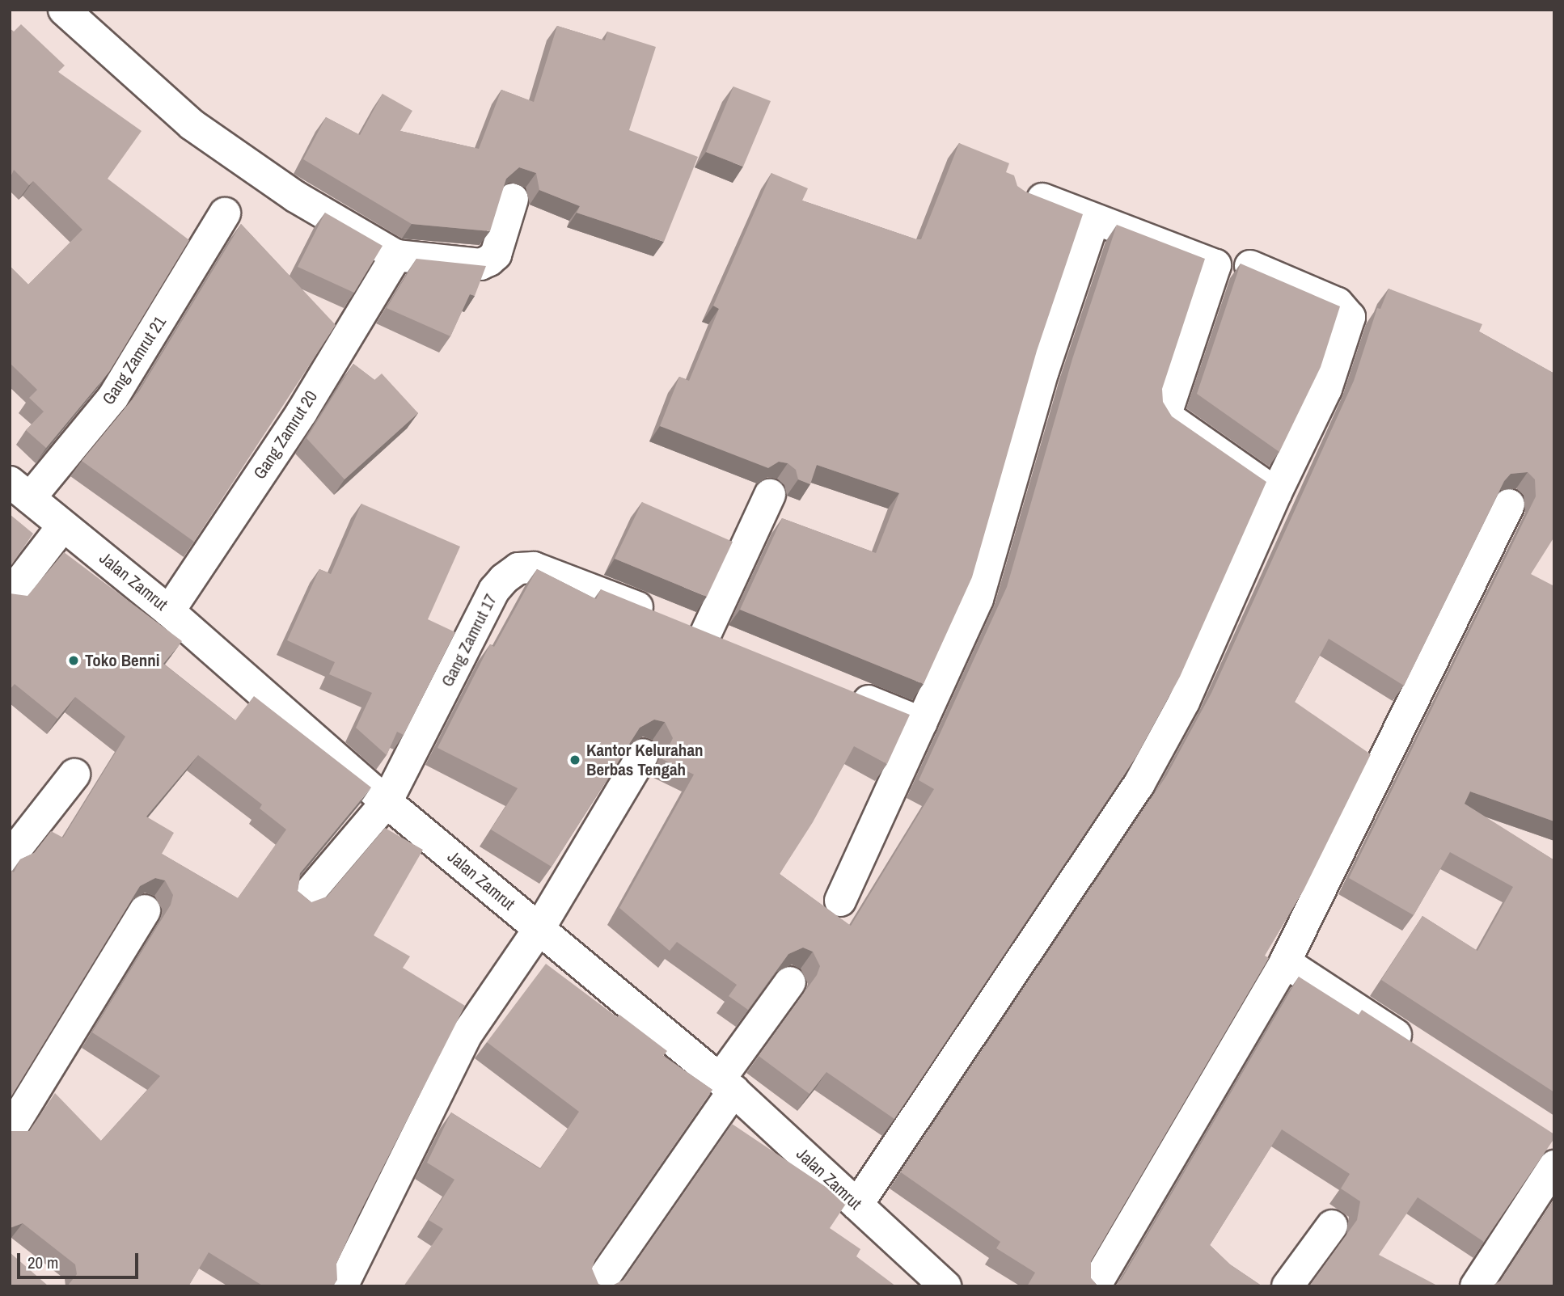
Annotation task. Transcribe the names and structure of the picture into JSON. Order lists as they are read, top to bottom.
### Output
{
  "streets": {
    "street": [
      "Gang Zamrut 21",
      "Gang Zamrut 20",
      "Jalan Zamrut",
      "Gang Zamrut 17"
    ]
  },
  "crossings": [
    ["Gang Zamrut 21", "Jalan Zamrut"],
    ["Gang Zamrut 20", "Jalan Zamrut"],
    ["Jalan Zamrut", "Gang Zamrut 17"]
  ],
  "places": ["Toko Benni", "Kantor Kelurahan Berbas Tengah"],
  "scale_bar": "20 m"
}
